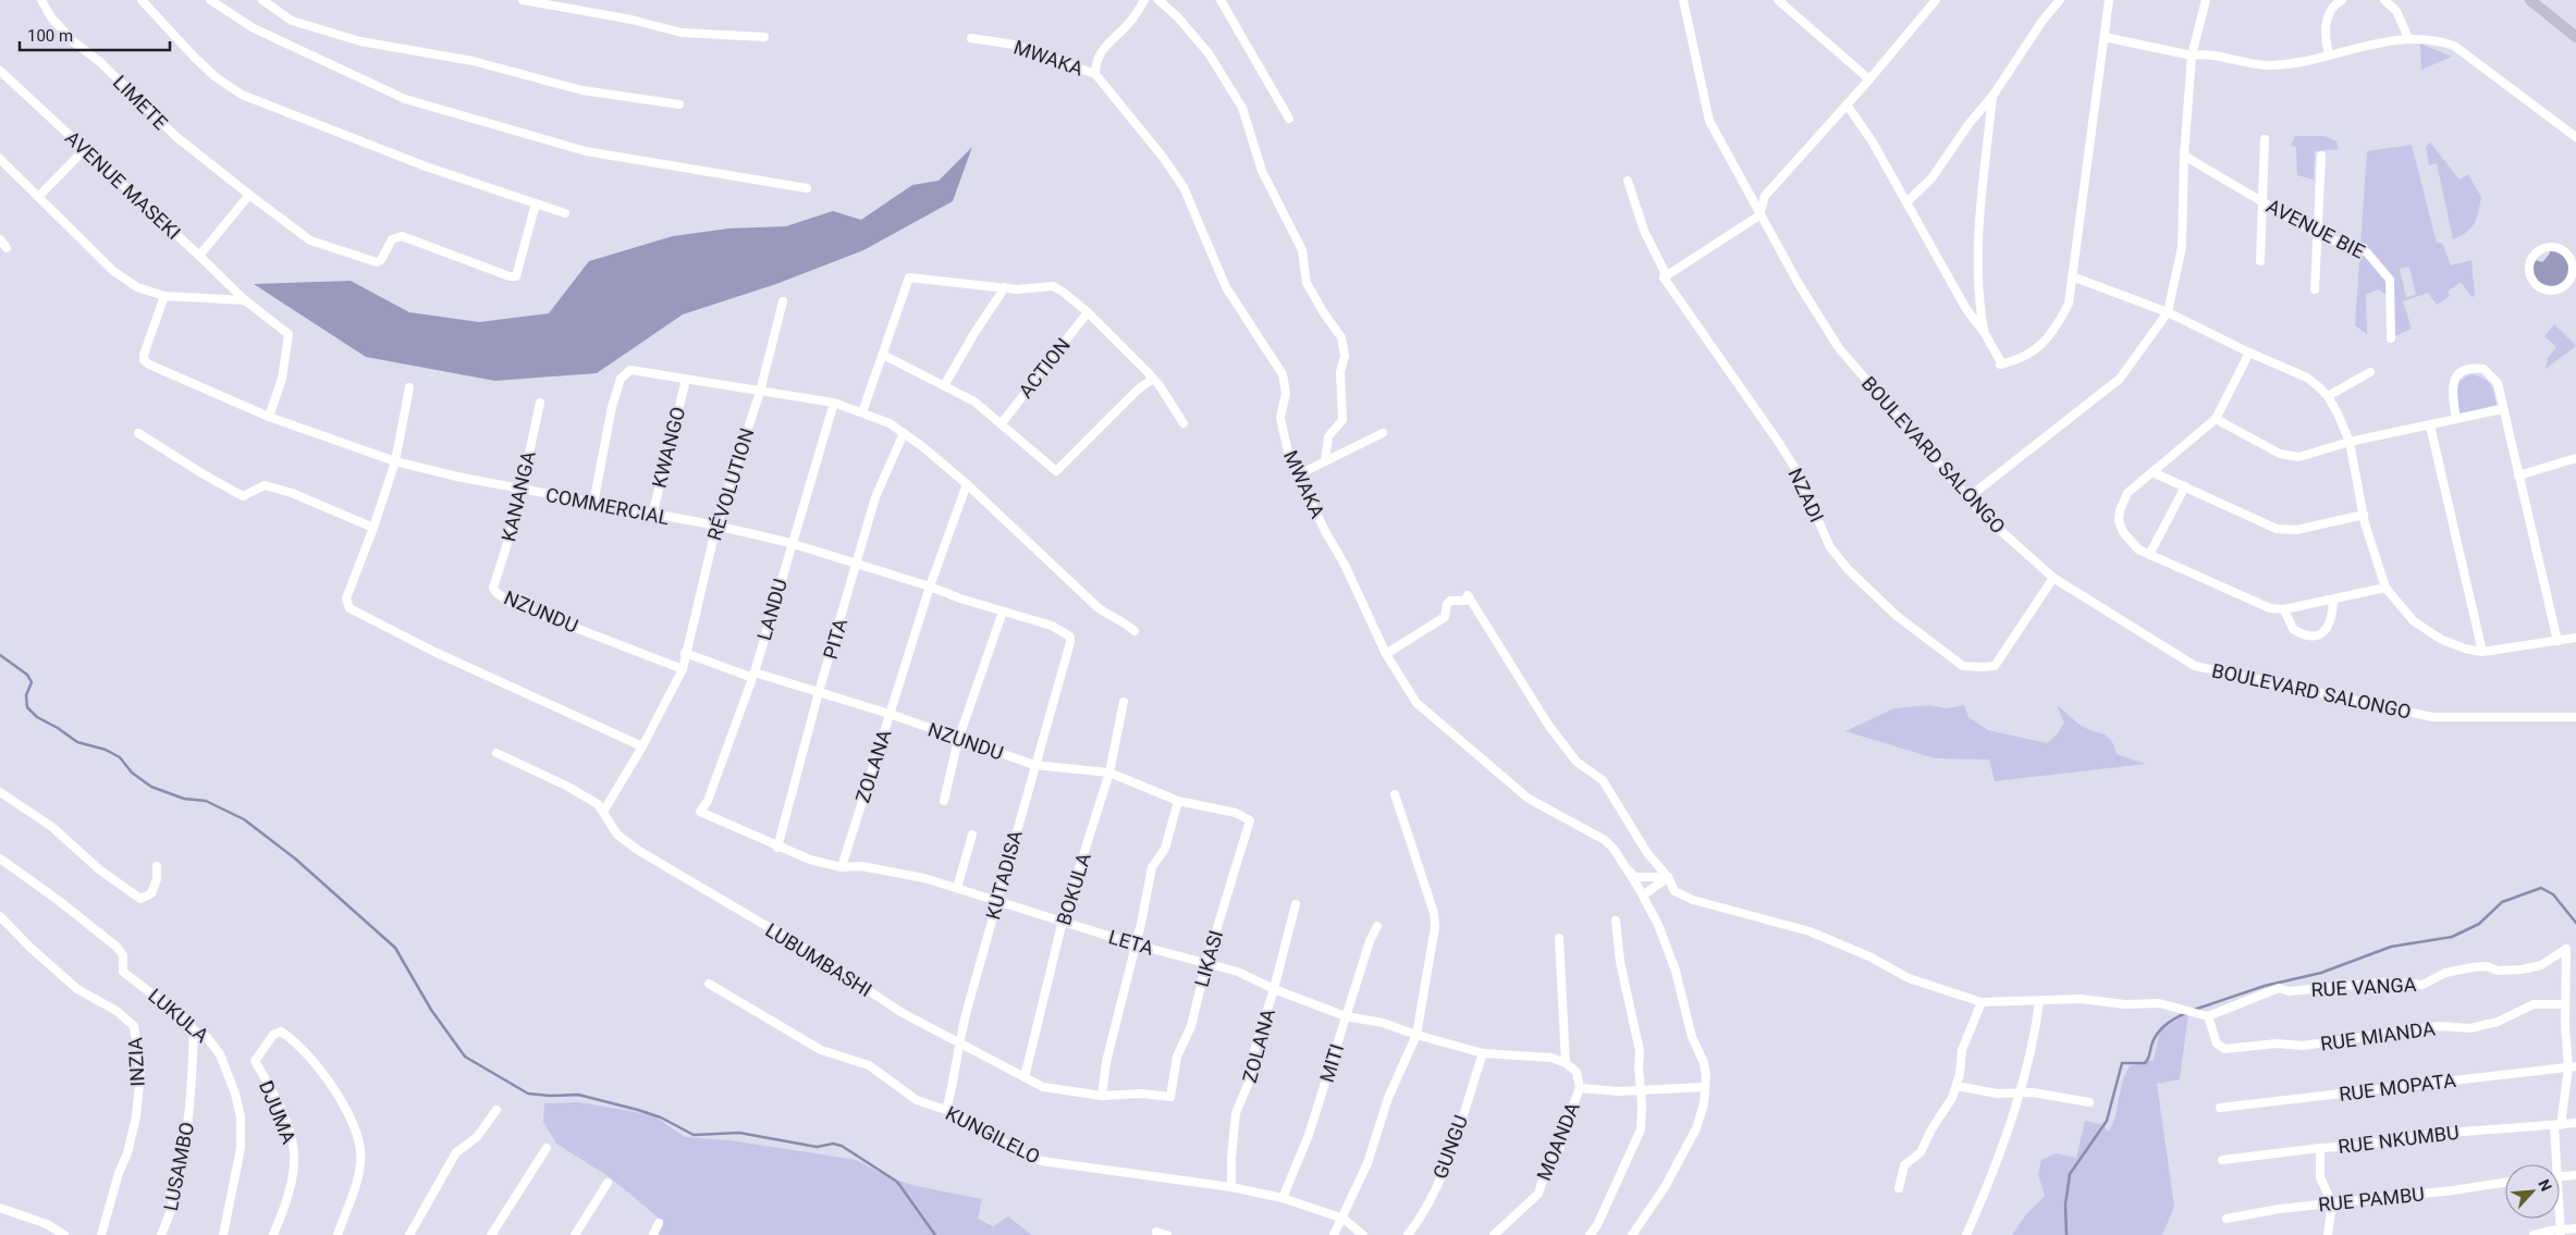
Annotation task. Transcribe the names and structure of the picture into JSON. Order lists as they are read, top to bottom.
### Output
{
  "streets": {
    "street": [
      "MWAKA",
      "LIMETE",
      "AVENUE MASEKI",
      "AVENUE BIE",
      "ACTION",
      "KWANGO",
      "BOULEVARD SALONGO",
      "RÉVOLUTION",
      "NZADI",
      "KANANGA",
      "COMMERCIAL",
      "LANDU",
      "NZUNDU",
      "PITA",
      "ZOLANA",
      "KUTADISA",
      "BOKULA",
      "LETA",
      "LIKASI",
      "LUBUMBASHI",
      "RUE VANGA",
      "LUKULA",
      "RUE MIANDA",
      "INZIA",
      "MITI",
      "RUE MOPATA",
      "DJUMA",
      "KUNGILELO",
      "RUE NKUMBU",
      "MOANDA",
      "GUNGU",
      "LUSAMBO",
      "RUE PAMBU"
    ]
  },
  "crossings": [
    ["AVENUE MASEKI", "COMMERCIAL"],
    ["KWANGO", "COMMERCIAL"],
    ["BOULEVARD SALONGO", "NZADI"],
    ["RÉVOLUTION", "COMMERCIAL"],
    ["RÉVOLUTION", "NZUNDU"],
    ["RÉVOLUTION", "LUBUMBASHI"],
    ["KANANGA", "COMMERCIAL"],
    ["KANANGA", "NZUNDU"],
    ["COMMERCIAL", "LANDU"],
    ["COMMERCIAL", "PITA"],
    ["COMMERCIAL", "ZOLANA"],
    ["COMMERCIAL", "KUTADISA"],
    ["LANDU", "NZUNDU"],
    ["LANDU", "LETA"],
    ["NZUNDU", "PITA"],
    ["NZUNDU", "ZOLANA"],
    ["NZUNDU", "KUTADISA"],
    ["NZUNDU", "BOKULA"],
    ["NZUNDU", "LIKASI"],
    ["PITA", "LETA"],
    ["ZOLANA", "LETA"],
    ["ZOLANA", "KUNGILELO"],
    ["KUTADISA", "LETA"],
    ["KUTADISA", "LUBUMBASHI"],
    ["KUTADISA", "KUNGILELO"],
    ["BOKULA", "LETA"],
    ["BOKULA", "LUBUMBASHI"],
    ["LETA", "LIKASI"],
    ["LETA", "MITI"],
    ["LETA", "MOANDA"],
    ["LETA", "GUNGU"],
    ["LIKASI", "LUBUMBASHI"],
    ["RUE VANGA", "RUE MIANDA"],
    ["LUKULA", "LUSAMBO"],
    ["MITI", "KUNGILELO"]
  ],
  "scale_bar": "100 m",
  "north": "top right"
}
